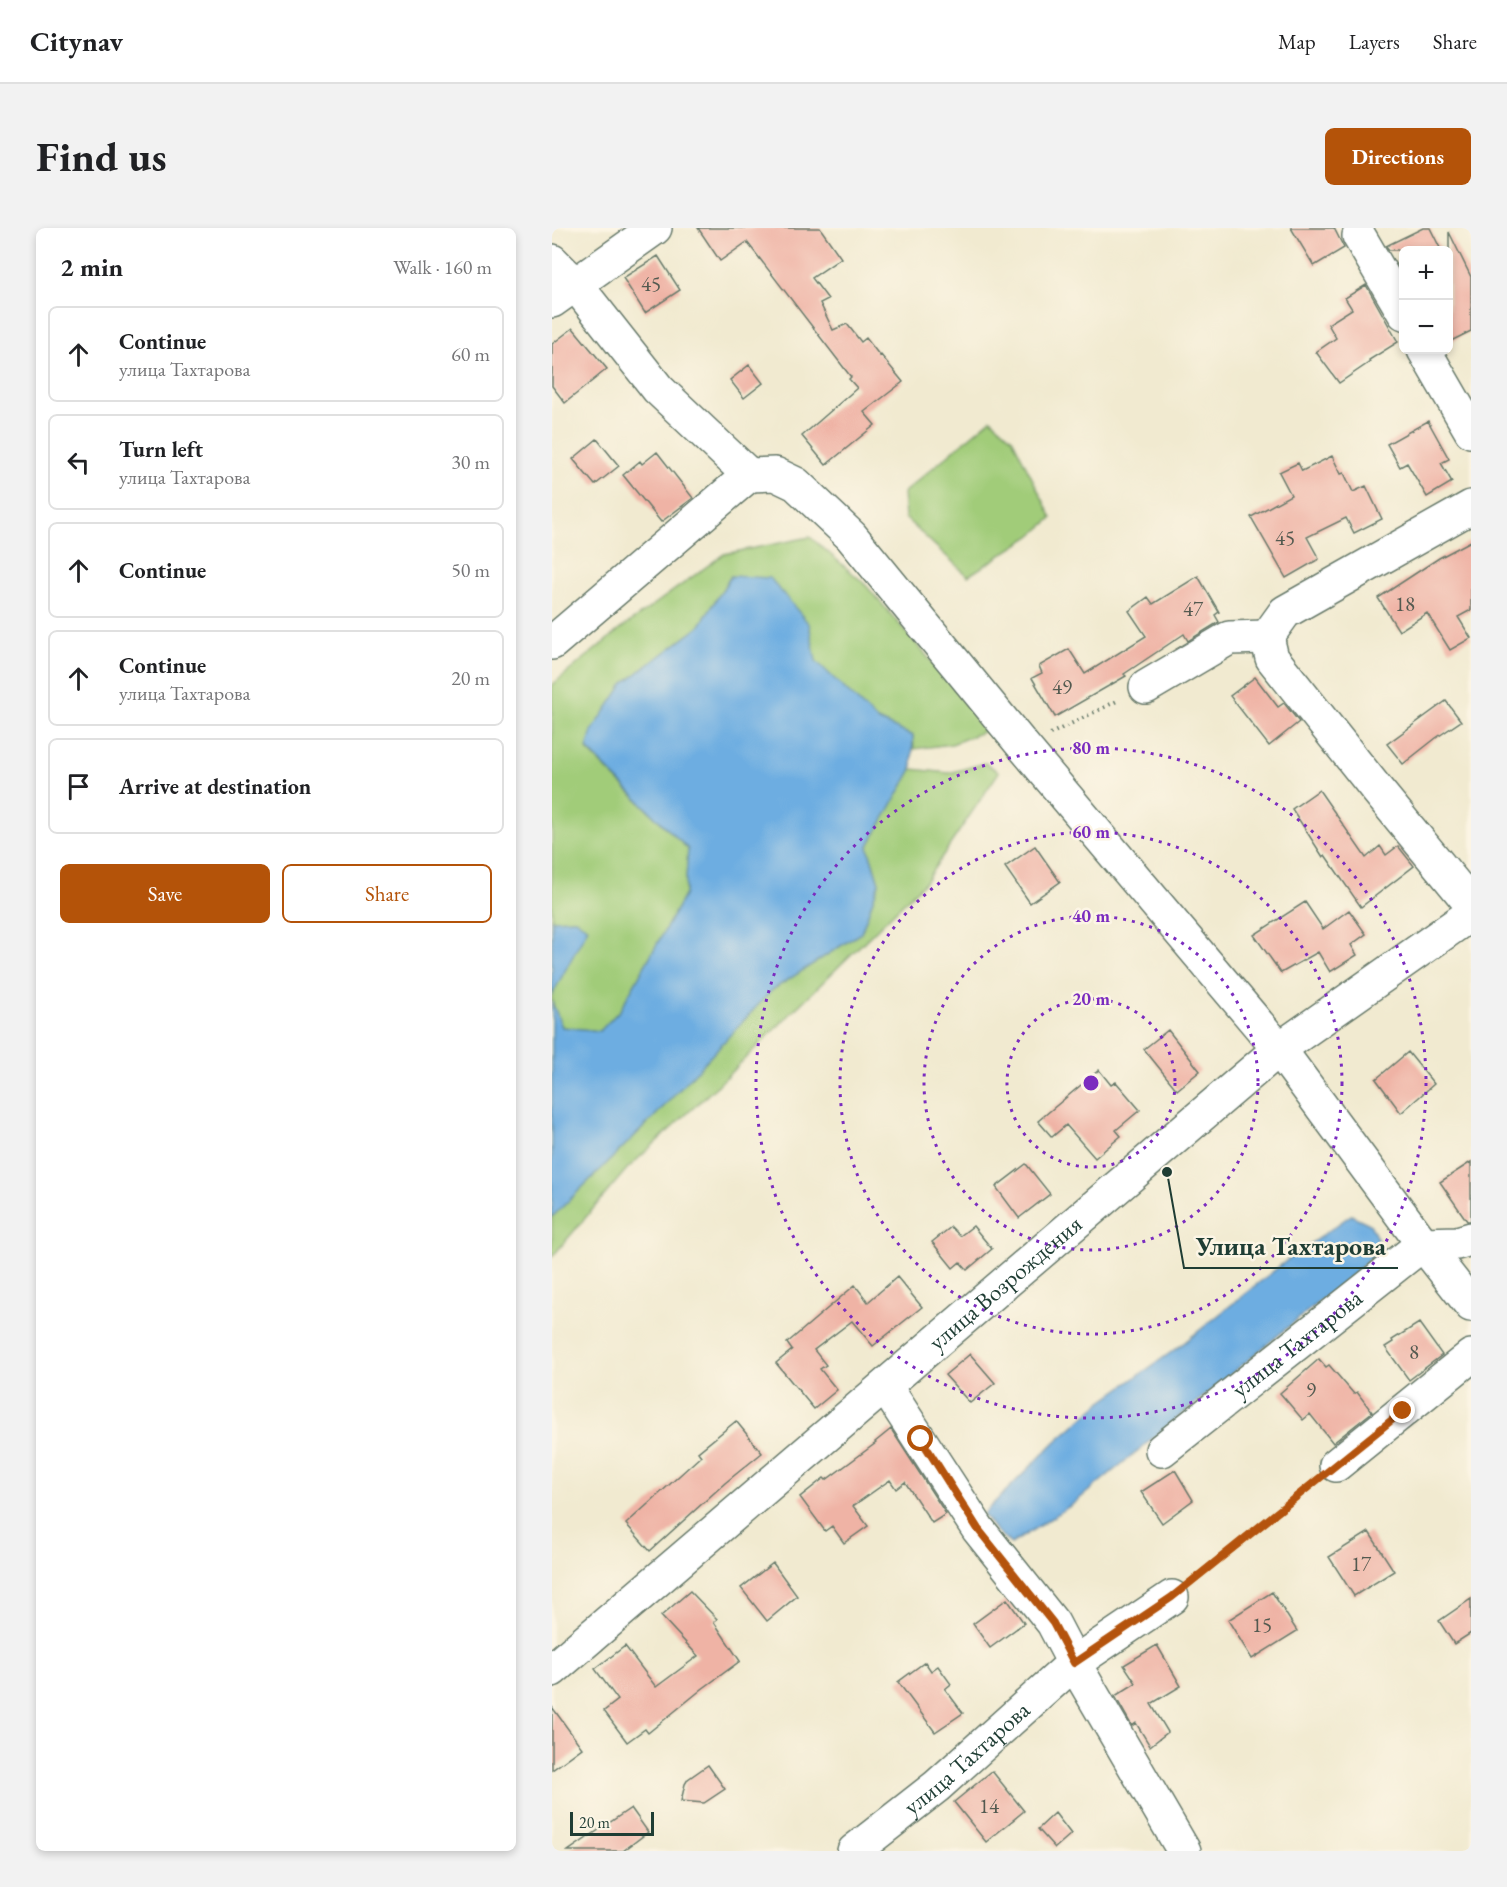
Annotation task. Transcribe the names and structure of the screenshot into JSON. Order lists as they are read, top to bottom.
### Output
{
  "streets": {
    "street": ["улица Возрождения", "улица Тахтарова"]
  },
  "places": ["Улица Тахтарова"],
  "house_numbers": [
    "45",
    "45",
    "18",
    "47",
    "49",
    "8",
    "9",
    "17",
    "15",
    "14"
  ],
  "scale_bar": "20 m",
  "page": {
    "header": "Citynav",
    "nav": ["Map", "Layers", "Share"],
    "buttons": [
      "Directions",
      ["Save", "Share"]
    ],
    "title": "Find us",
    "heading": ["2 min", "Walk · 160 m"],
    "map_buttons": ["+", "−"],
    "list": [
      ["Continue", "улица Тахтарова", "60 m"],
      ["Turn left", "улица Тахтарова", "30 m"],
      ["Continue", "50 m"],
      ["Continue", "улица Тахтарова", "20 m"],
      "Arrive at destination"
    ],
    "scale": "20 m"
  },
  "rings": [
    "80 m",
    "60 m",
    "40 m",
    "20 m"
  ]
}
